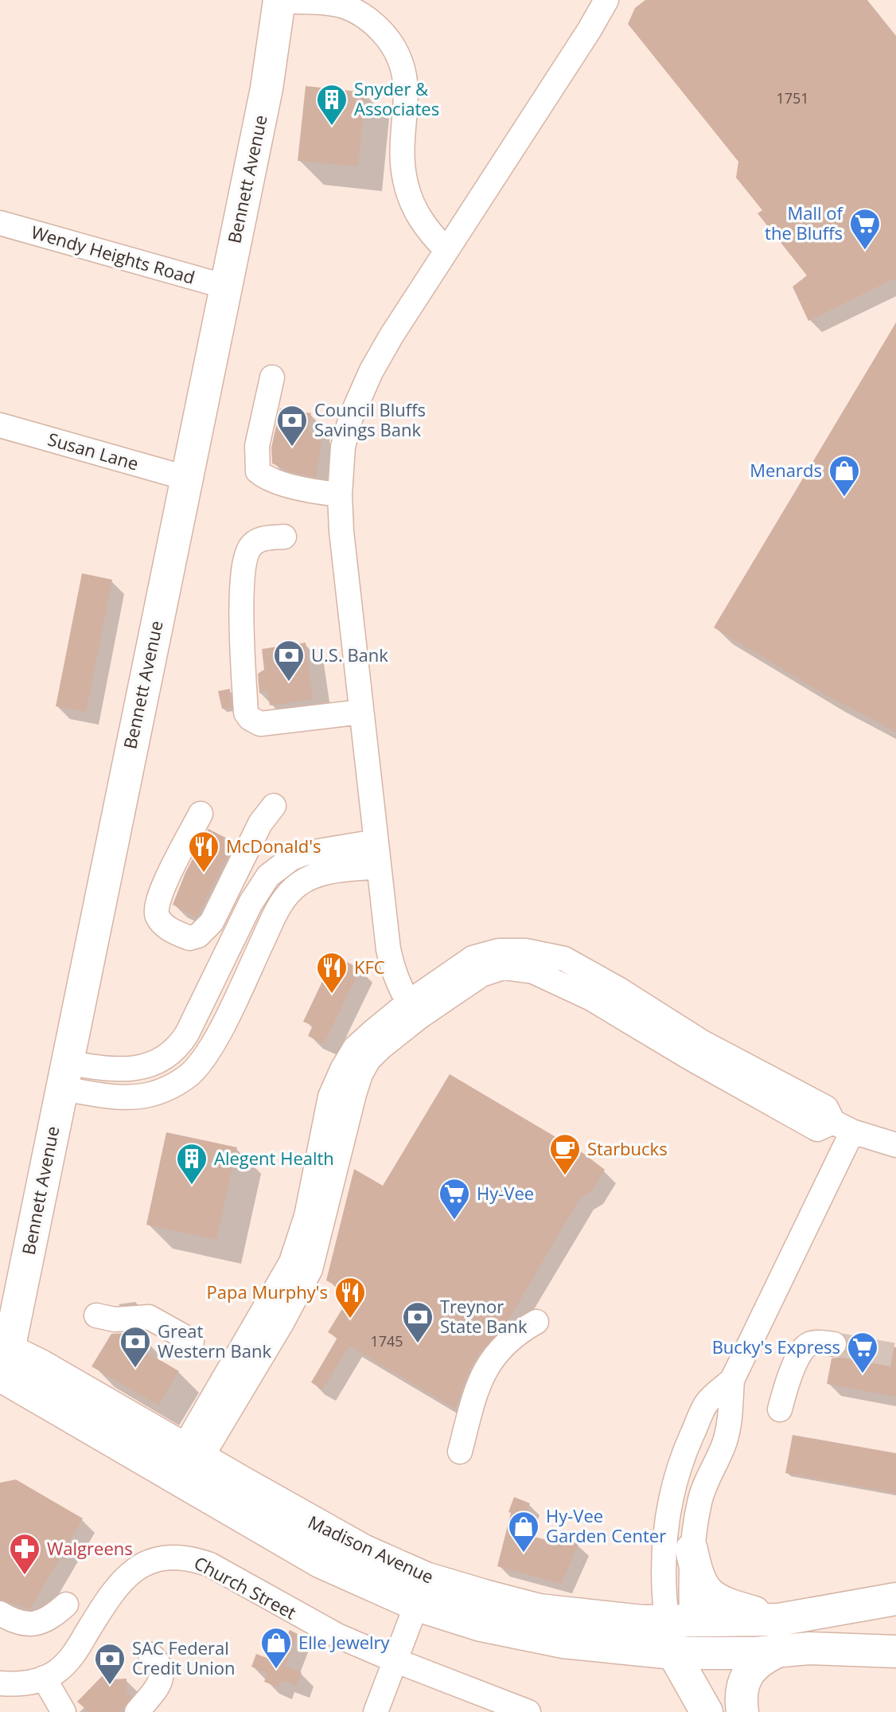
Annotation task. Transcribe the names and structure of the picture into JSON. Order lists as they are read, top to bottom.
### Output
{
  "streets": {
    "main road": ["Bennett Avenue", "Madison Avenue"],
    "street": ["Wendy Heights Road", "Susan Lane", "Church Street"]
  },
  "crossings": [
    ["Bennett Avenue", "Wendy Heights Road"],
    ["Bennett Avenue", "Susan Lane"],
    ["Bennett Avenue", "Madison Avenue"]
  ],
  "places": {
    "building": ["Snyder & Associates", "Alegent Health"],
    "supermarket": ["Mall of the Bluffs", "Hy-Vee", "Bucky's Express"],
    "bank": [
      "Council Bluffs Savings Bank",
      "U.S. Bank",
      "Treynor State Bank",
      "Great Western Bank",
      "SAC Federal Credit Union"
    ],
    "shop": ["Menards", "Hy-Vee Garden Center", "Elle Jewelry"],
    "restaurant": ["McDonald's", "KFC", "Papa Murphy's"],
    "cafe": ["Starbucks"],
    "pharmacy": ["Walgreens"]
  },
  "house_numbers": ["1751", "1745"]
}
